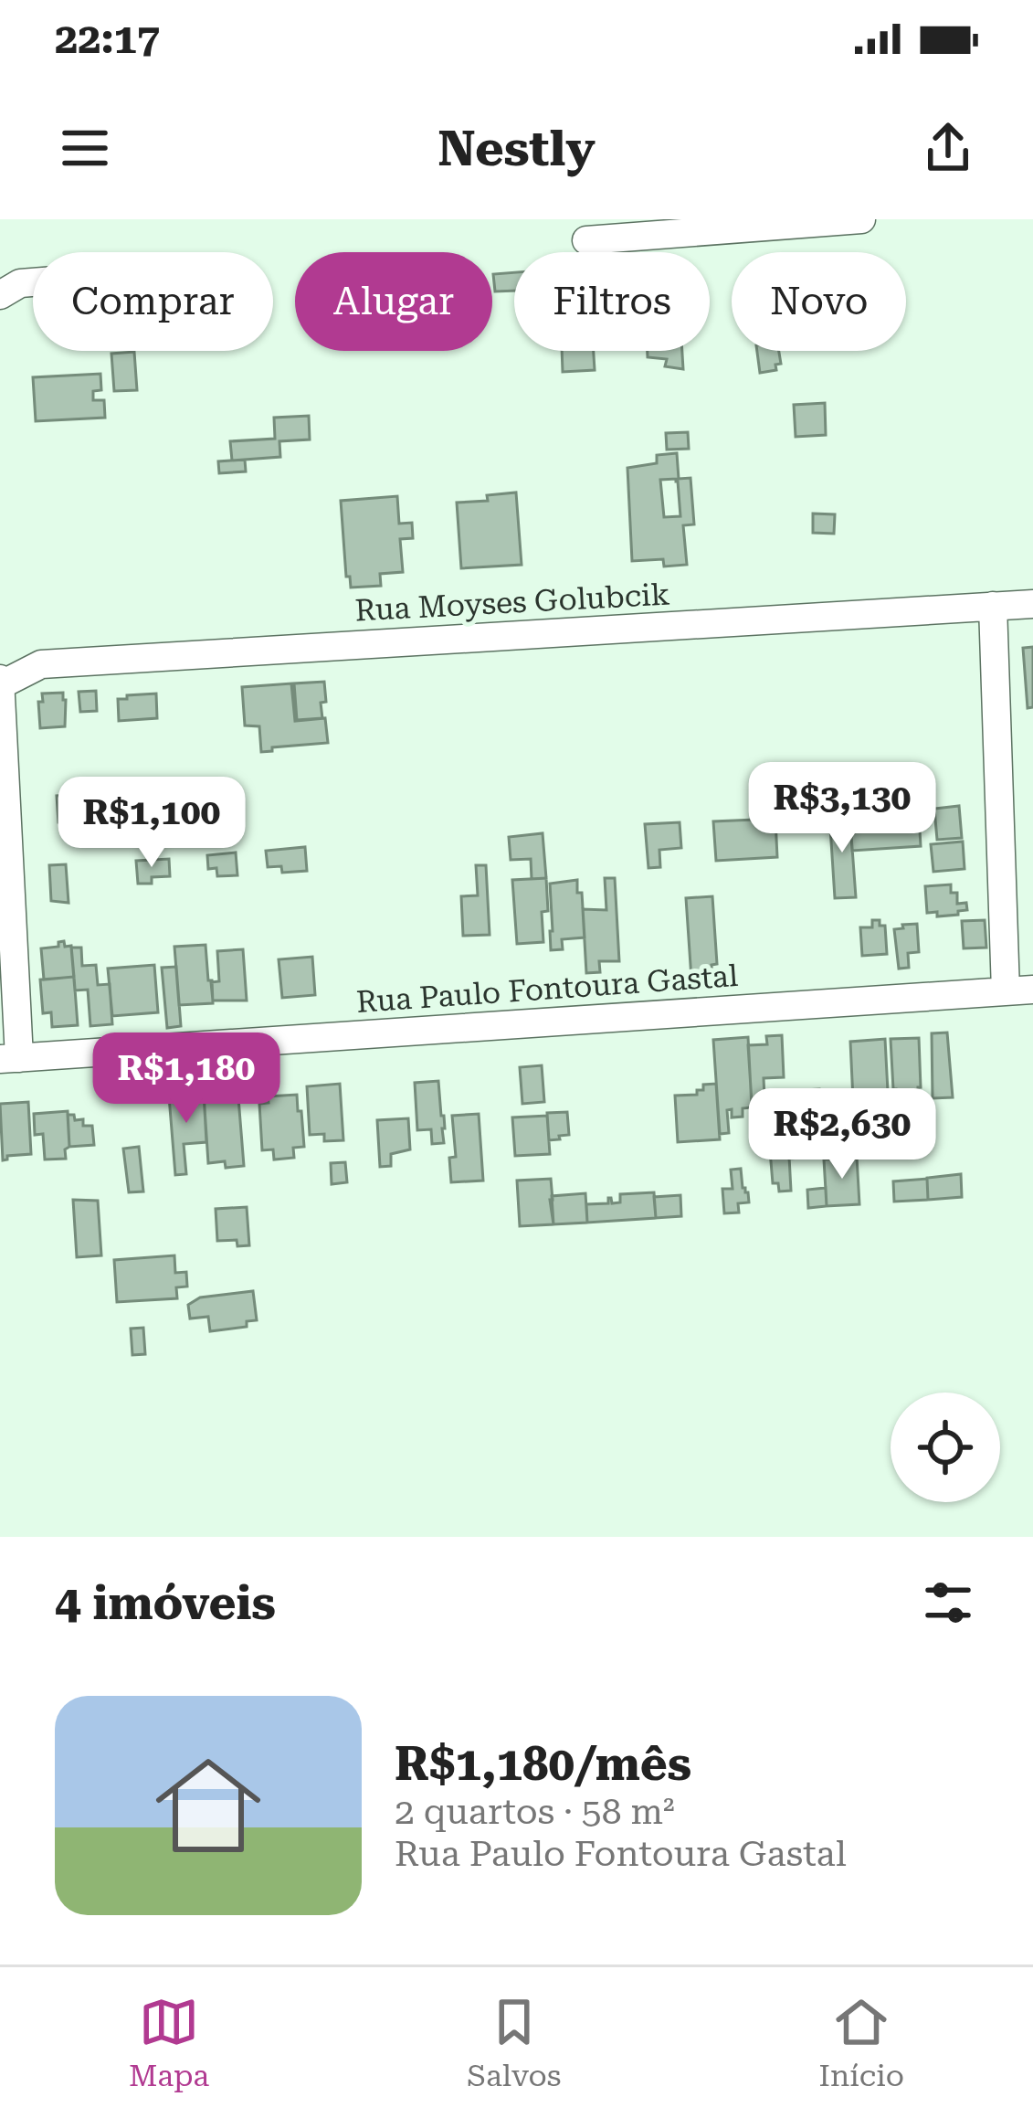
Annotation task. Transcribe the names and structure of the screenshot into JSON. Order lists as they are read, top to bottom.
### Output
{
  "streets": {
    "street": ["Rua Moyses Golubcik", "Rua Paulo Fontoura Gastal"]
  },
  "crossings": [
    ["Rua Moyses Golubcik", "Rua Paulo Fontoura Gastal"]
  ],
  "page": {
    "status": "22:17",
    "header": "Nestly",
    "chip": [
      "Comprar",
      "Alugar",
      "Filtros",
      "Novo"
    ],
    "price": [
      "R$3,130",
      "R$1,100",
      "R$1,180",
      "R$2,630"
    ],
    "heading": "4 imóveis",
    "list": [
      {
        "name": "R$1,180/mês",
        "note": "2 quartos · 58 m² · Rua Paulo Fontoura Gastal"
      }
    ],
    "tabs": ["Mapa", "Salvos", "Início"]
  }
}
